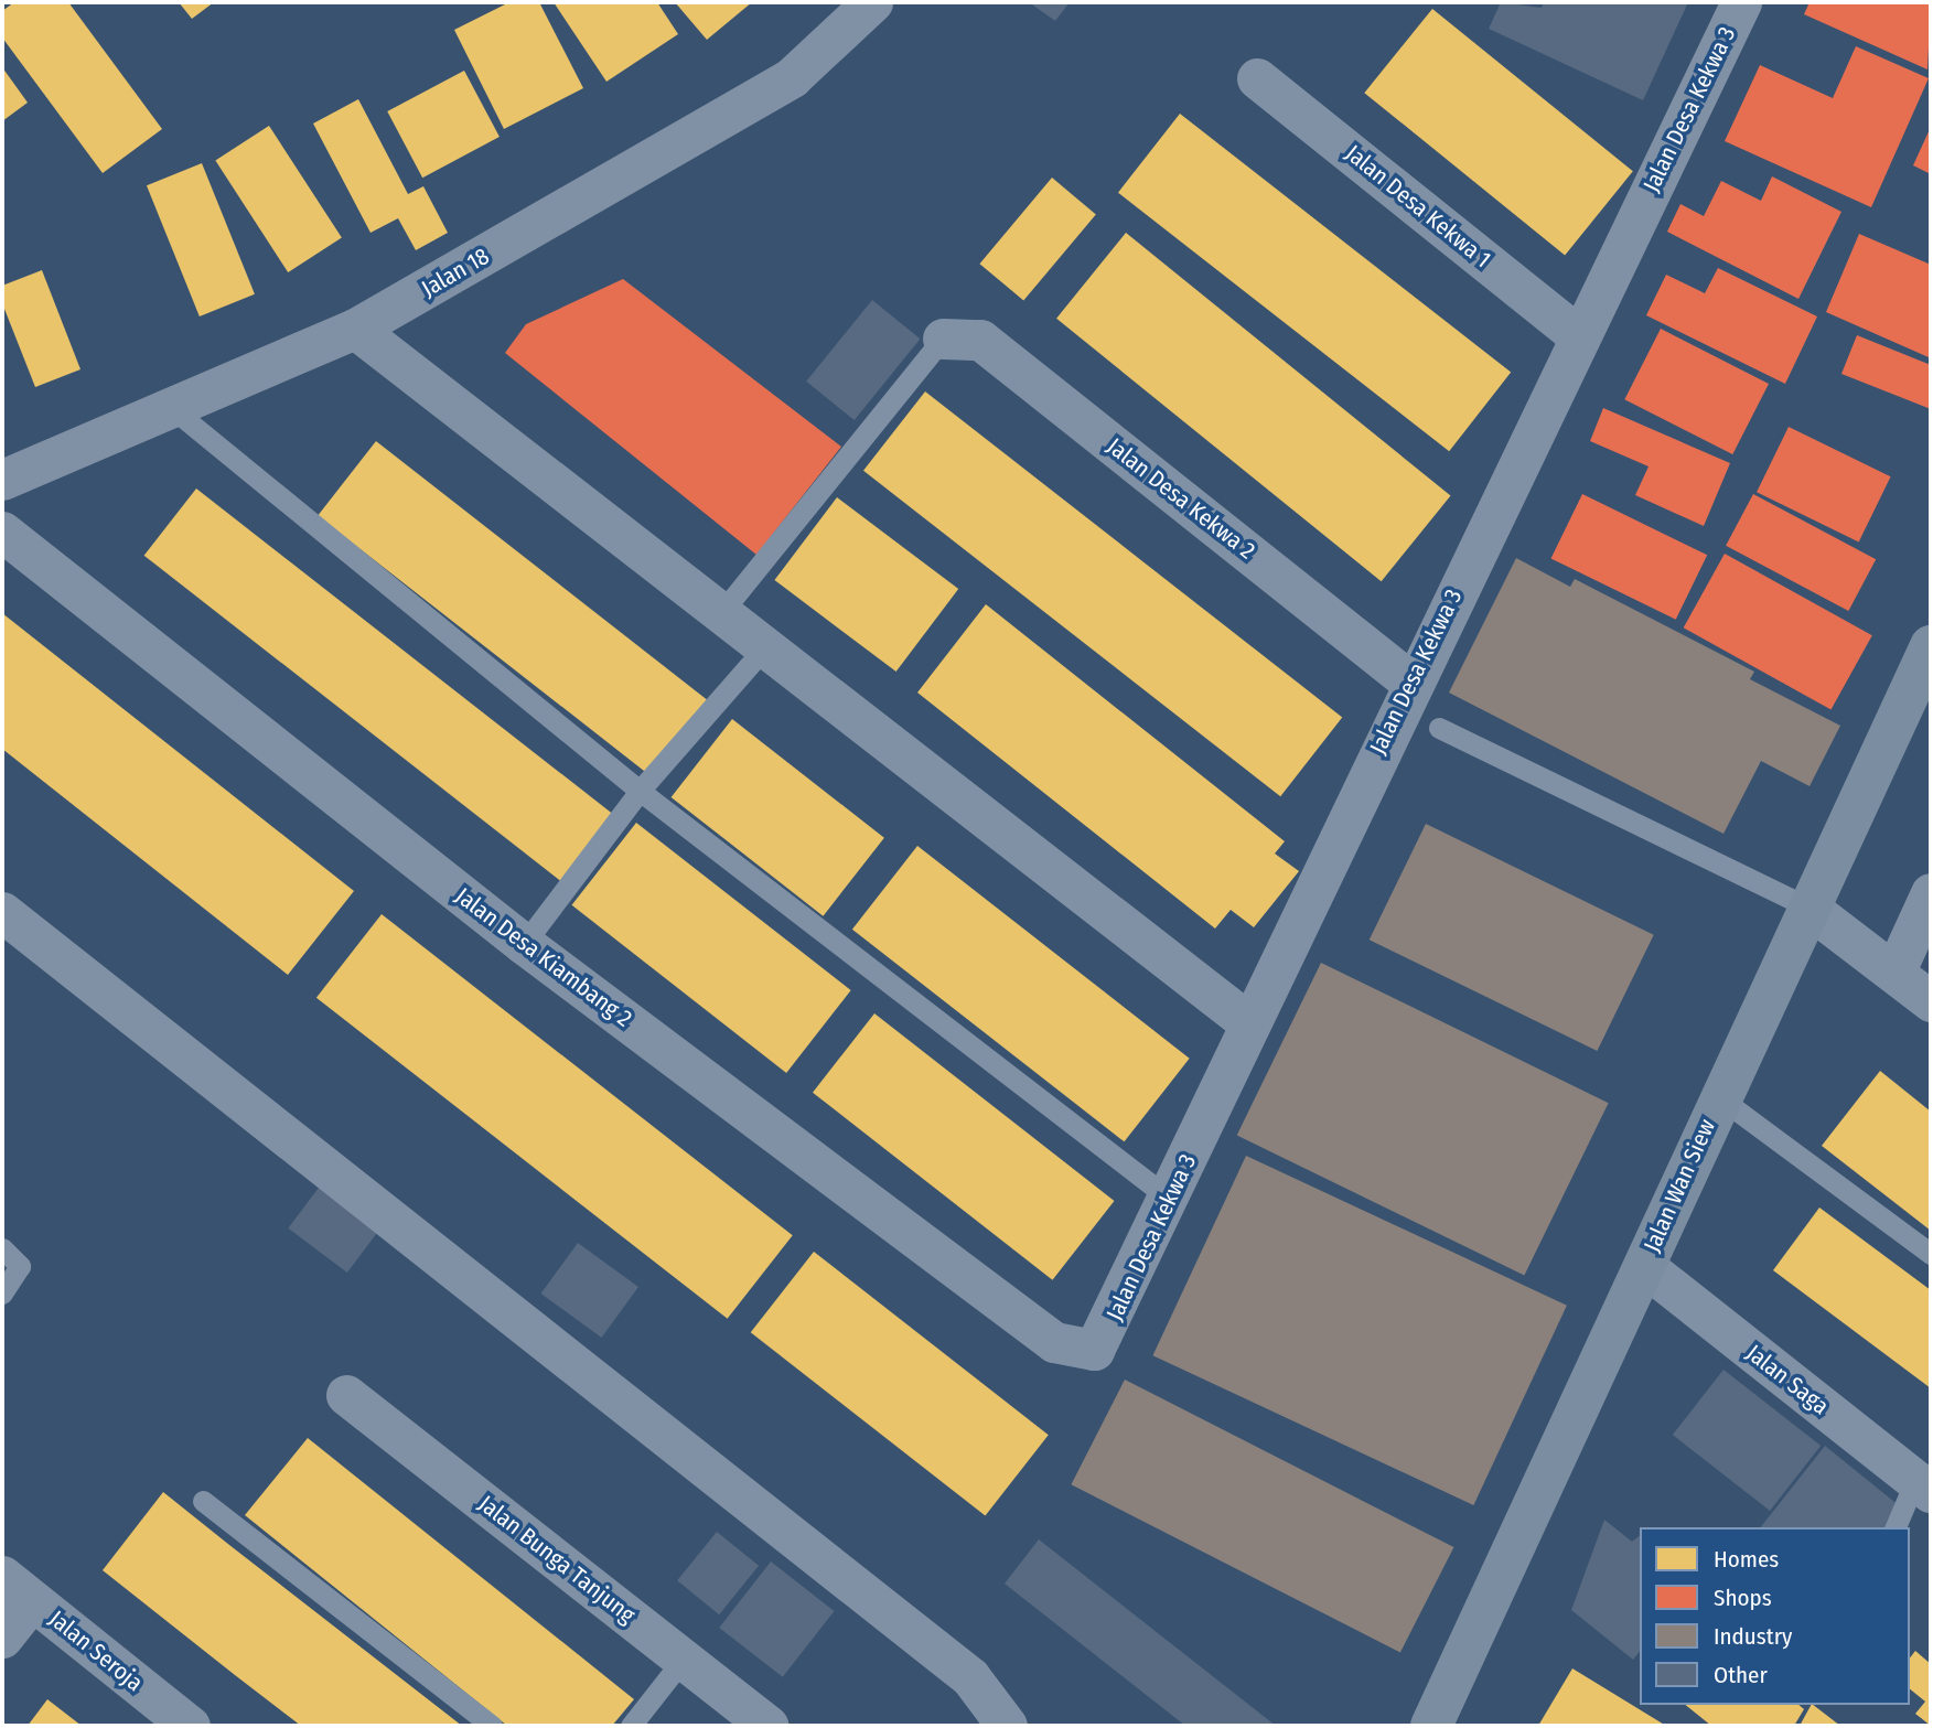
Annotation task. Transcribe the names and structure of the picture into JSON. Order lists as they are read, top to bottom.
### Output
{
  "streets": {
    "street": [
      "Jalan Desa Kekwa 3",
      "Jalan Desa Kekwa 1",
      "Jalan 18",
      "Jalan Desa Kekwa 2",
      "Jalan Desa Kiambang 2",
      "Jalan Wan Siew",
      "Jalan Saga",
      "Jalan Bunga Tanjung",
      "Jalan Seroja"
    ]
  },
  "crossings": [
    ["Jalan Desa Kekwa 3", "Jalan Desa Kekwa 1"],
    ["Jalan Desa Kekwa 3", "Jalan Desa Kekwa 2"],
    ["Jalan Desa Kekwa 3", "Jalan Desa Kiambang 2"],
    ["Jalan Wan Siew", "Jalan Saga"]
  ],
  "legend": [
    "Homes",
    "Shops",
    "Industry",
    "Other"
  ]
}
